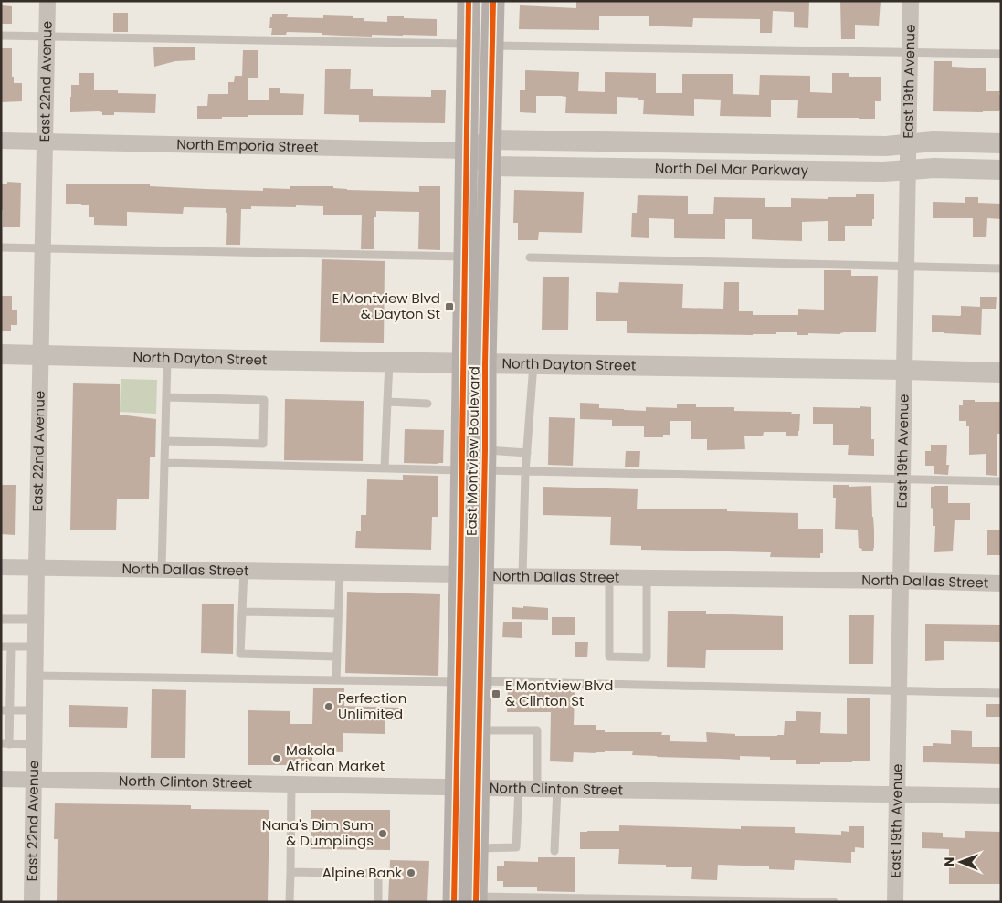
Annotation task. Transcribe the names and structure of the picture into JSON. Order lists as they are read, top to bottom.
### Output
{
  "streets": {
    "main road": ["East Montview Boulevard"],
    "street": [
      "East 22nd Avenue",
      "East 19th Avenue",
      "North Emporia Street",
      "North Del Mar Parkway",
      "North Dayton Street",
      "North Dallas Street",
      "North Clinton Street"
    ]
  },
  "crossings": [
    ["East 22nd Avenue", "North Emporia Street"],
    ["East 22nd Avenue", "North Dayton Street"],
    ["East 22nd Avenue", "North Dallas Street"],
    ["East 22nd Avenue", "North Clinton Street"],
    ["East 19th Avenue", "North Del Mar Parkway"],
    ["East 19th Avenue", "North Dayton Street"],
    ["East 19th Avenue", "North Dallas Street"],
    ["East 19th Avenue", "North Clinton Street"],
    ["North Emporia Street", "North Del Mar Parkway"],
    ["North Emporia Street", "East Montview Boulevard"],
    ["North Del Mar Parkway", "East Montview Boulevard"],
    ["North Dayton Street", "East Montview Boulevard"],
    ["East Montview Boulevard", "North Dallas Street"],
    ["East Montview Boulevard", "North Clinton Street"]
  ],
  "places": {
    "transit": ["E Montview Blvd & Dayton St", "E Montview Blvd & Clinton St"],
    "other": [
      "Perfection Unlimited",
      "Makola African Market",
      "Nana's Dim Sum & Dumplings",
      "Alpine Bank"
    ]
  },
  "north": "left"
}
